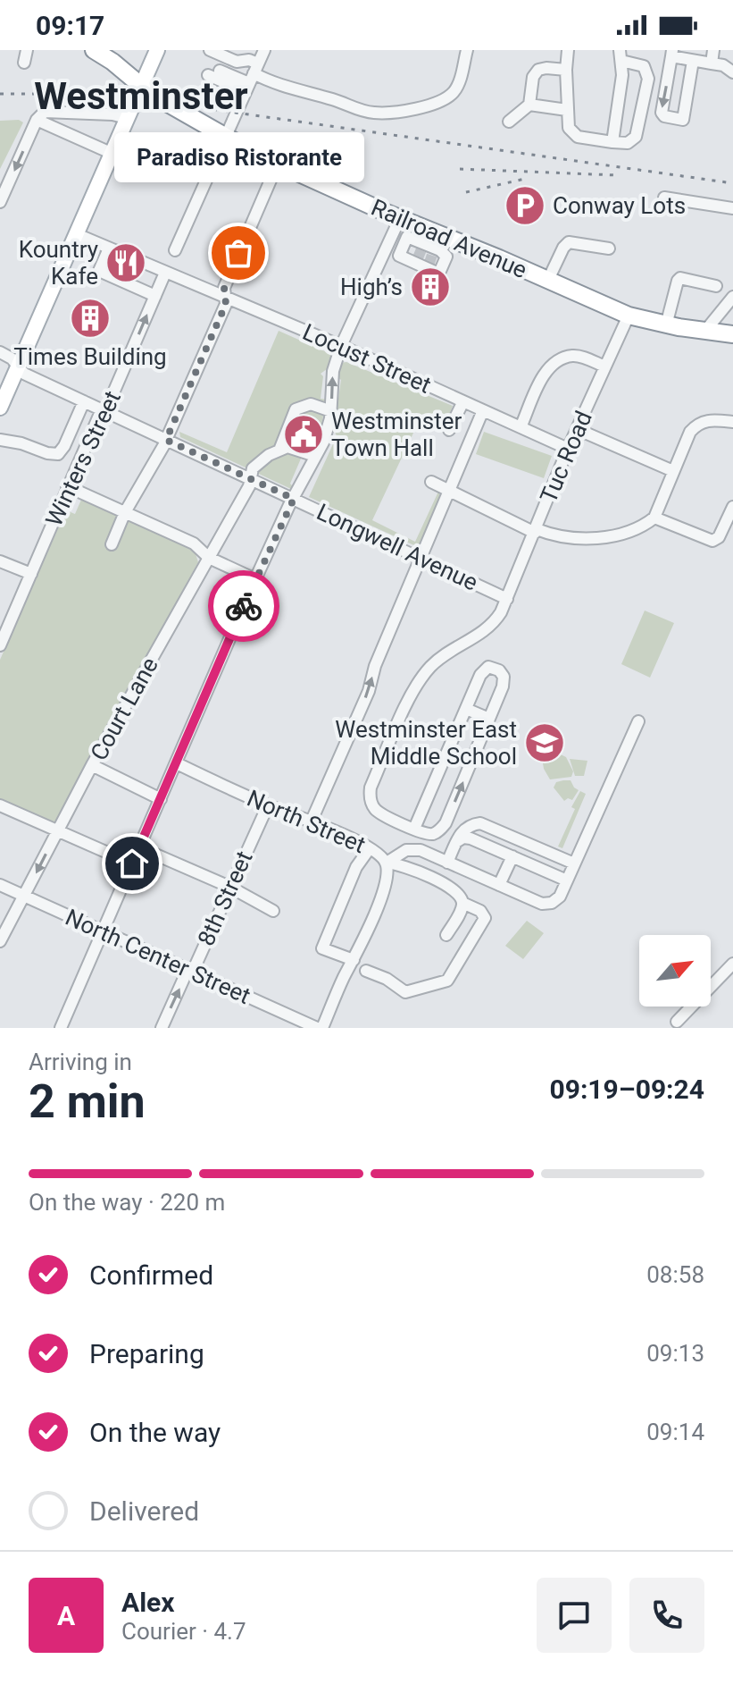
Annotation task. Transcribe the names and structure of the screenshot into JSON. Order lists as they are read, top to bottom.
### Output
{
  "streets": {
    "highway": ["Railroad Avenue"],
    "street": [
      "Locust Street",
      "Tuc Road",
      "Winters Street",
      "Longwell Avenue",
      "Court Lane",
      "North Street",
      "8th Street",
      "North Center Street"
    ]
  },
  "crossings": [
    ["Railroad Avenue", "Tuc Road"],
    ["Locust Street", "Tuc Road"],
    ["Locust Street", "Winters Street"],
    ["Tuc Road", "Longwell Avenue"],
    ["Winters Street", "Longwell Avenue"],
    ["Longwell Avenue", "Court Lane"],
    ["Court Lane", "North Center Street"],
    ["North Street", "8th Street"],
    ["8th Street", "North Center Street"]
  ],
  "districts": ["Westminster"],
  "places": {
    "parking": ["Conway Lots"],
    "other": ["Paradiso Ristorante"],
    "restaurant": ["Kountry Kafe"],
    "building": ["High’s", "Times Building"],
    "public building": ["Westminster Town Hall"],
    "school or university": ["Westminster East Middle School"]
  },
  "north": "top right",
  "page": {
    "status": "09:17",
    "bubble": "Paradiso Ristorante",
    "heading": ["2 min", "Arriving in", "09:19–09:24"],
    "panel": ["Alex", "Courier · 4.7"],
    "bar": "On the way · 220 m",
    "list": [
      ["Confirmed", "08:58"],
      ["Preparing", "09:13"],
      ["On the way", "09:14"],
      "Delivered"
    ],
    "round": "A"
  }
}
